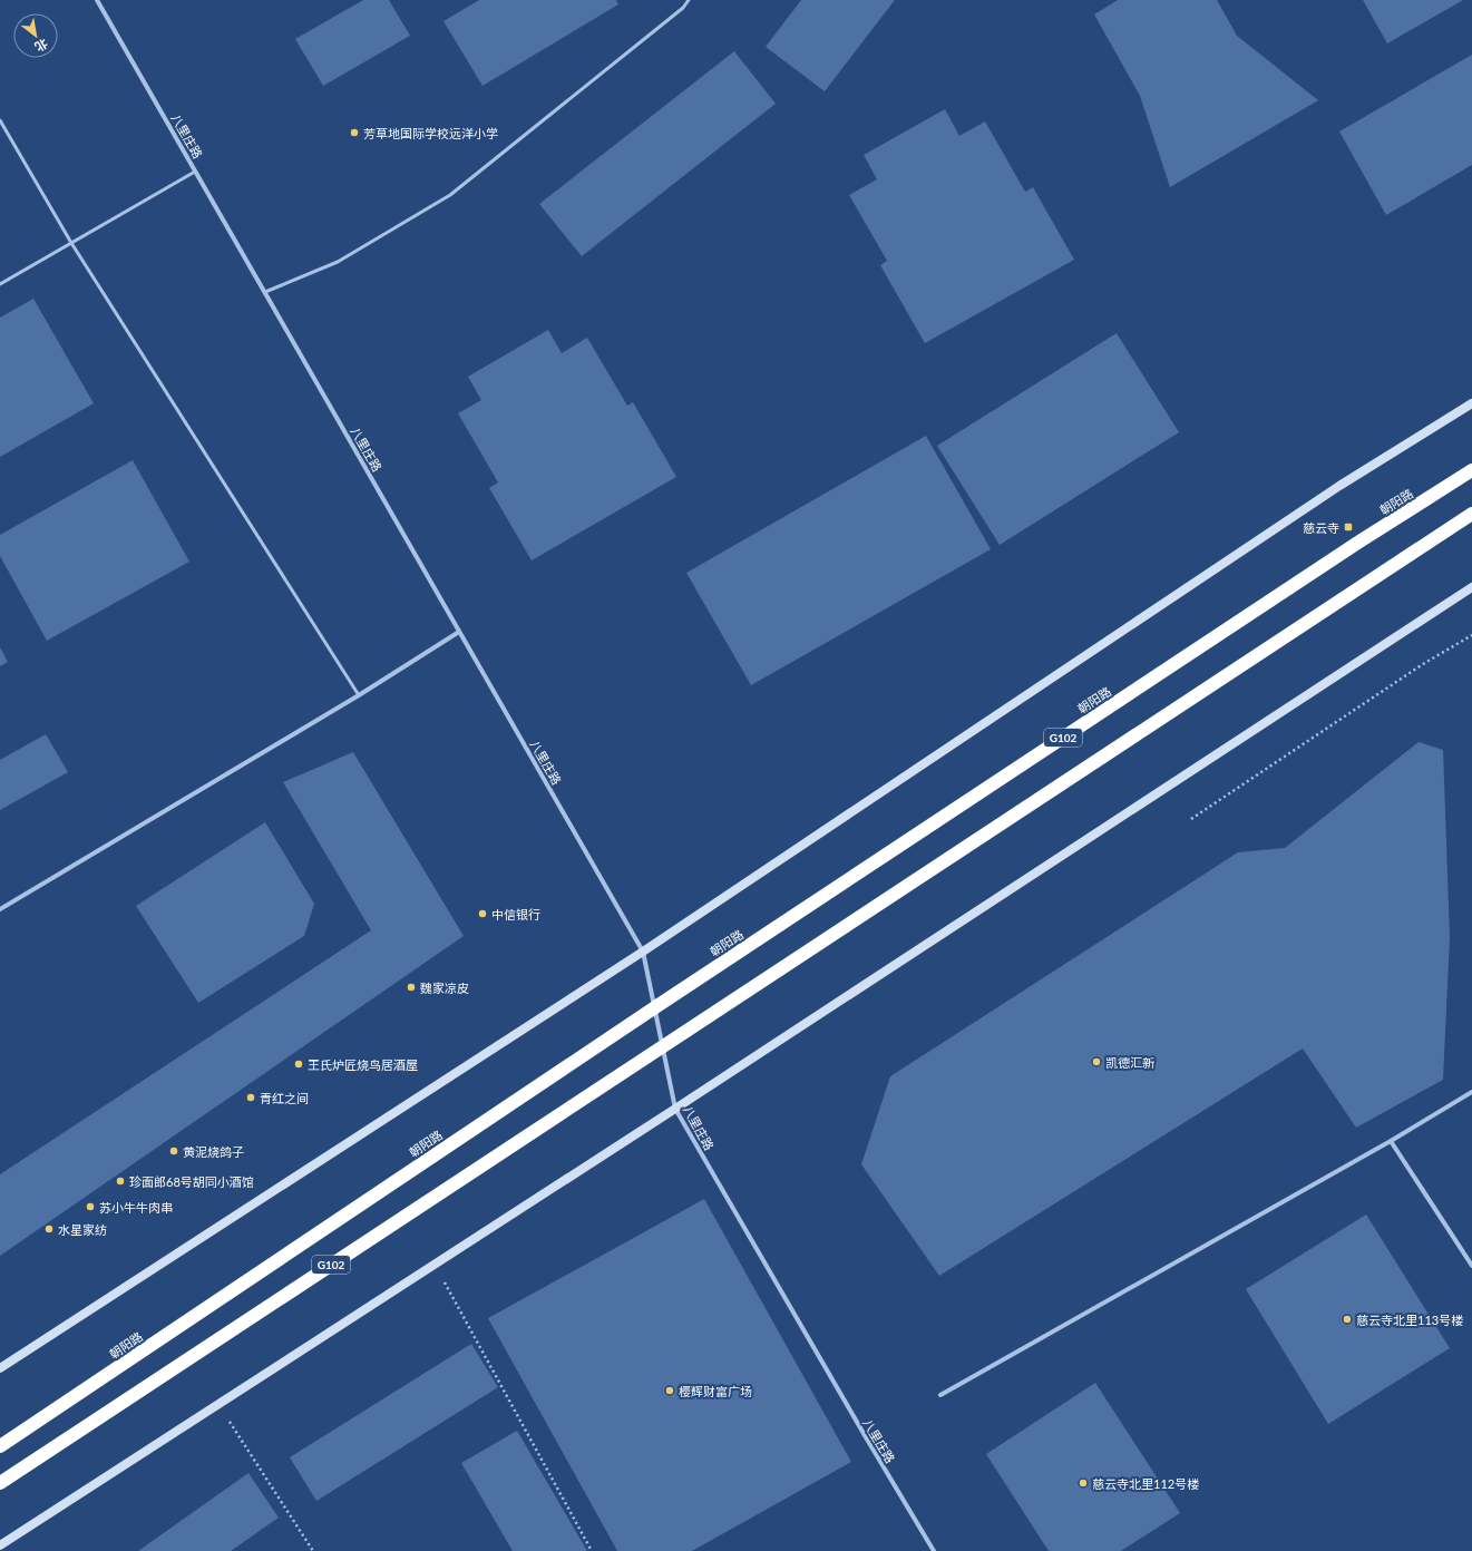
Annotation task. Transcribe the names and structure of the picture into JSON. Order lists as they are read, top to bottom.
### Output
{
  "streets": {
    "highway": ["朝阳路", "G102"],
    "street": ["八里庄路"]
  },
  "crossings": [
    ["八里庄路", "朝阳路"],
    ["八里庄路", "G102"]
  ],
  "places": {
    "other": [
      "芳草地国际学校远洋小学",
      "中信银行",
      "魏家凉皮",
      "凯德汇新",
      "王氏炉匠烧鸟居酒屋",
      "青红之间",
      "黄泥烧鸽子",
      "珍面郎68号胡同小酒馆",
      "苏小牛牛肉串",
      "水星家纺",
      "慈云寺北里113号楼",
      "樱辉财富广场",
      "慈云寺北里112号楼"
    ],
    "transit": ["慈云寺"]
  },
  "north": "bottom right"
}
